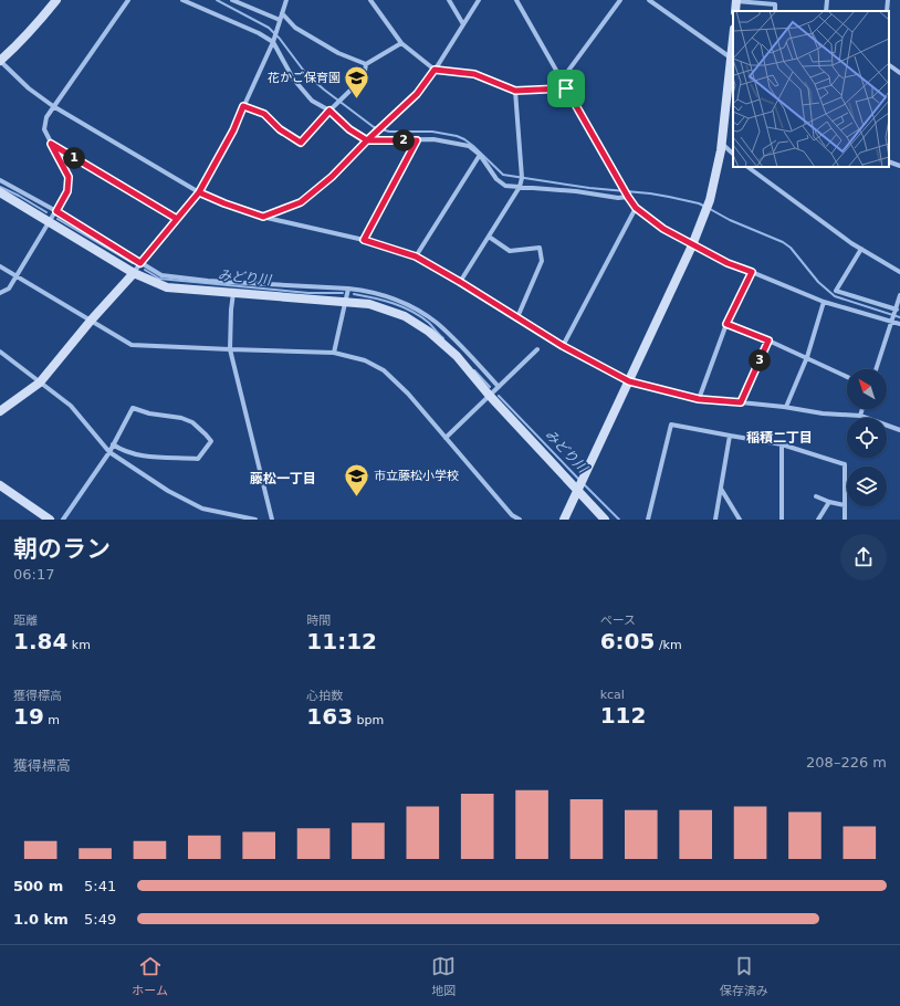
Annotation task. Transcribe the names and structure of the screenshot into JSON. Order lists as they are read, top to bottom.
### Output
{
  "districts": ["稲積二丁目", "藤松一丁目"],
  "water": ["みどり川"],
  "places": {
    "school or university": ["花かご保育園", "市立藤松小学校"]
  },
  "north": "top left",
  "page": {
    "pins": ["2", "1", "3"],
    "heading": ["朝のラン", "06:17"],
    "stats": [
      ["距離", "1.84 km"],
      ["時間", "11:12"],
      ["ペース", "6:05 /km"],
      ["獲得標高", "19 m"],
      ["心拍数", "163 bpm"],
      ["kcal", "112"]
    ],
    "chart": ["獲得標高", "208–226 m"],
    "list": [
      {
        "name": "500 m",
        "note": "5:41"
      },
      {
        "name": "1.0 km",
        "note": "5:49"
      }
    ],
    "tabs": ["ホーム", "地図", "保存済み"]
  }
}
